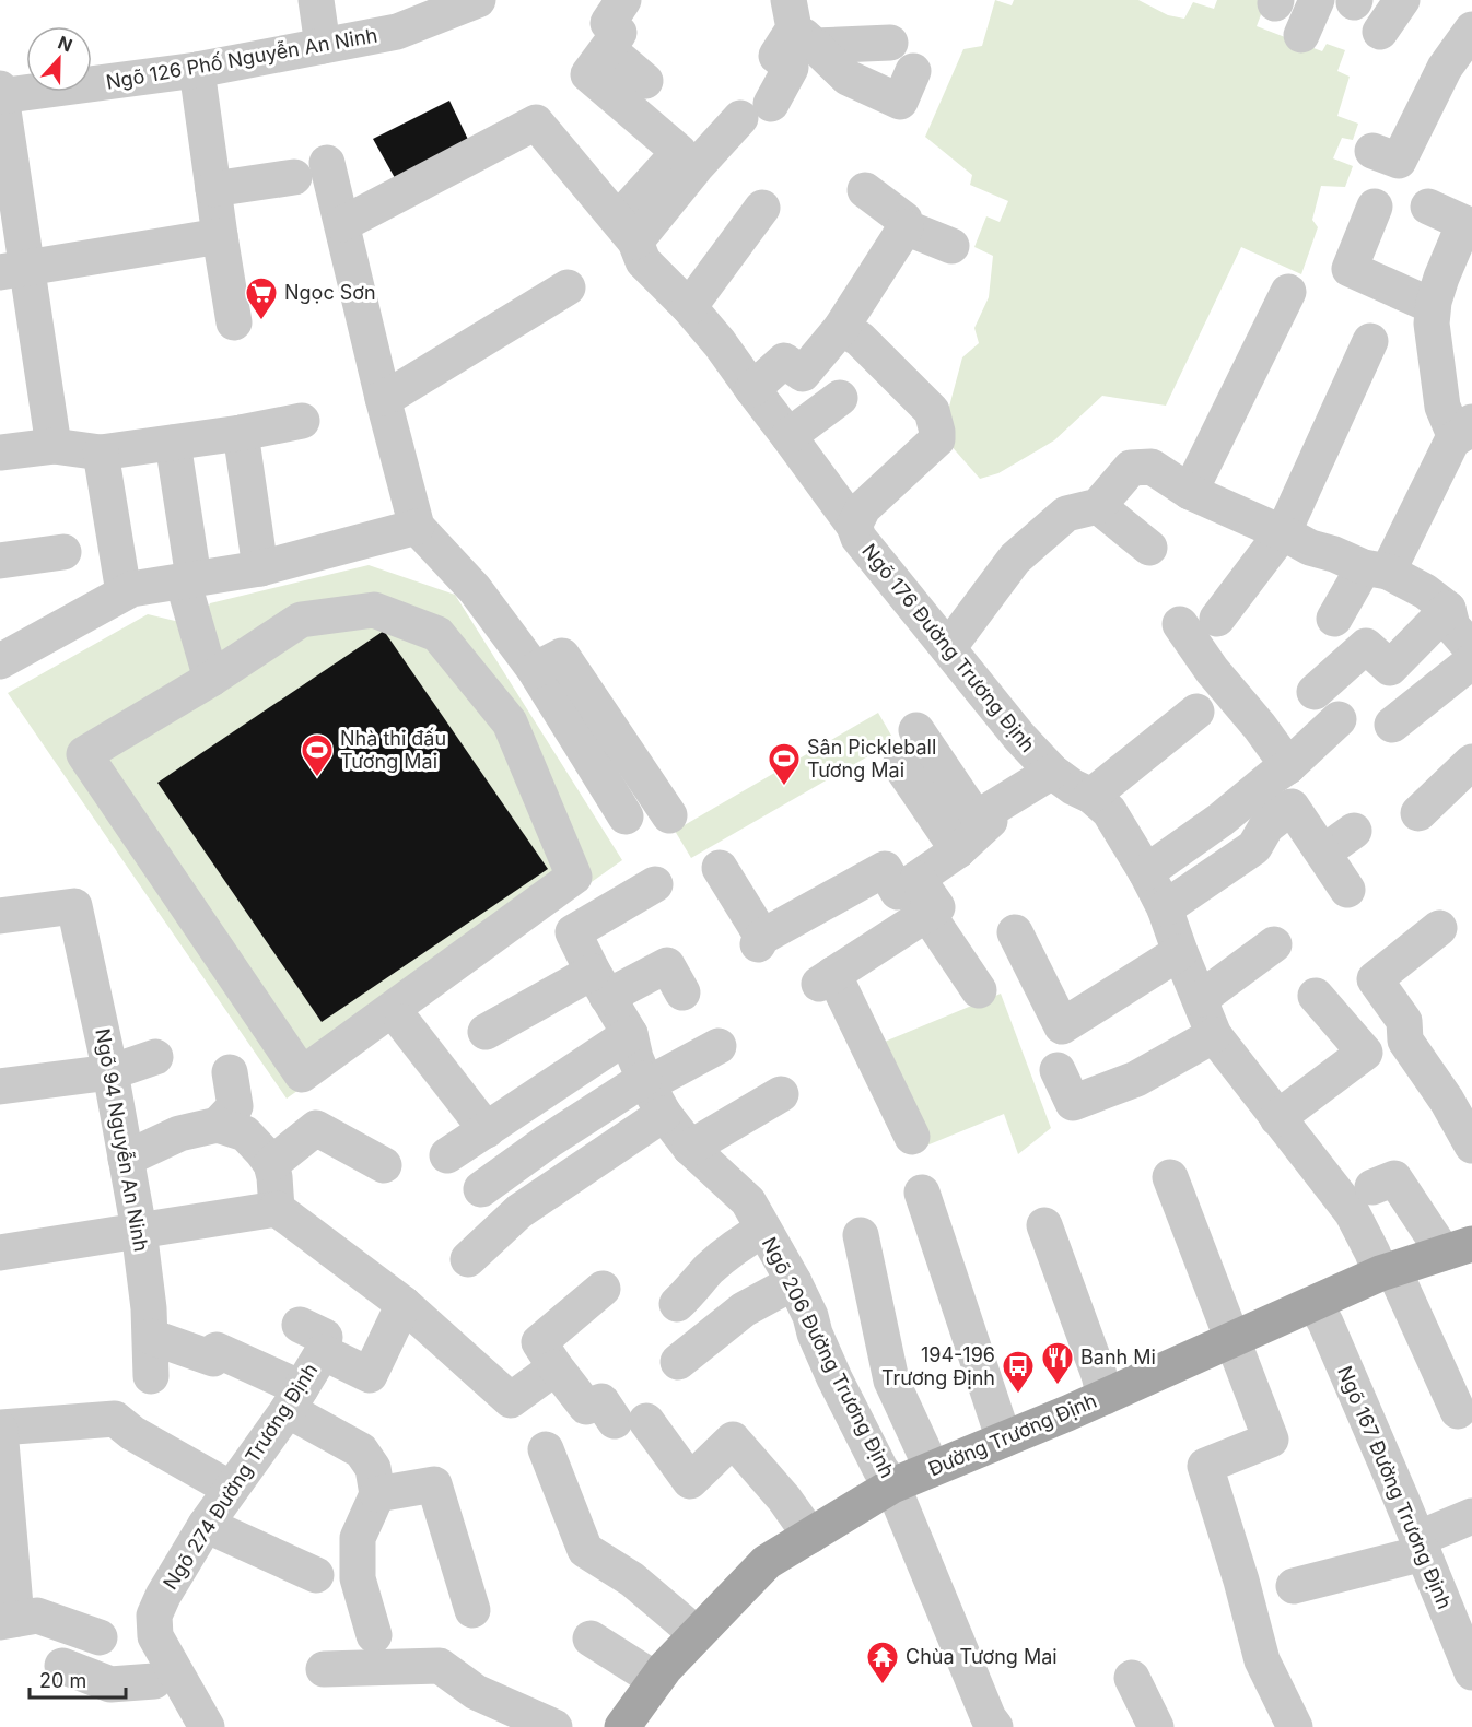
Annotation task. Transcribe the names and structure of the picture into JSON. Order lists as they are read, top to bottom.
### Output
{
  "streets": {
    "main road": ["Đường Trương Định"],
    "street": [
      "Ngõ 126 Phố Nguyễn An Ninh",
      "Ngõ 176 Đường Trương Định",
      "Ngõ 94 Nguyễn An Ninh",
      "Ngõ 206 Đường Trương Định",
      "Ngõ 274 Đường Trương Định",
      "Ngõ 167 Đường Trương Định"
    ]
  },
  "crossings": [
    ["Ngõ 176 Đường Trương Định", "Đường Trương Định"],
    ["Ngõ 206 Đường Trương Định", "Đường Trương Định"],
    ["Đường Trương Định", "Ngõ 167 Đường Trương Định"]
  ],
  "places": {
    "supermarket": ["Ngọc Sơn"],
    "sports": ["Nhà thi đấu Tương Mai", "Sân Pickleball Tương Mai"],
    "restaurant": ["Banh Mi"],
    "bus stop": ["194-196 Trương Định"],
    "temple": ["Chùa Tương Mai"]
  },
  "scale_bar": "20 m",
  "north": "top"
}
